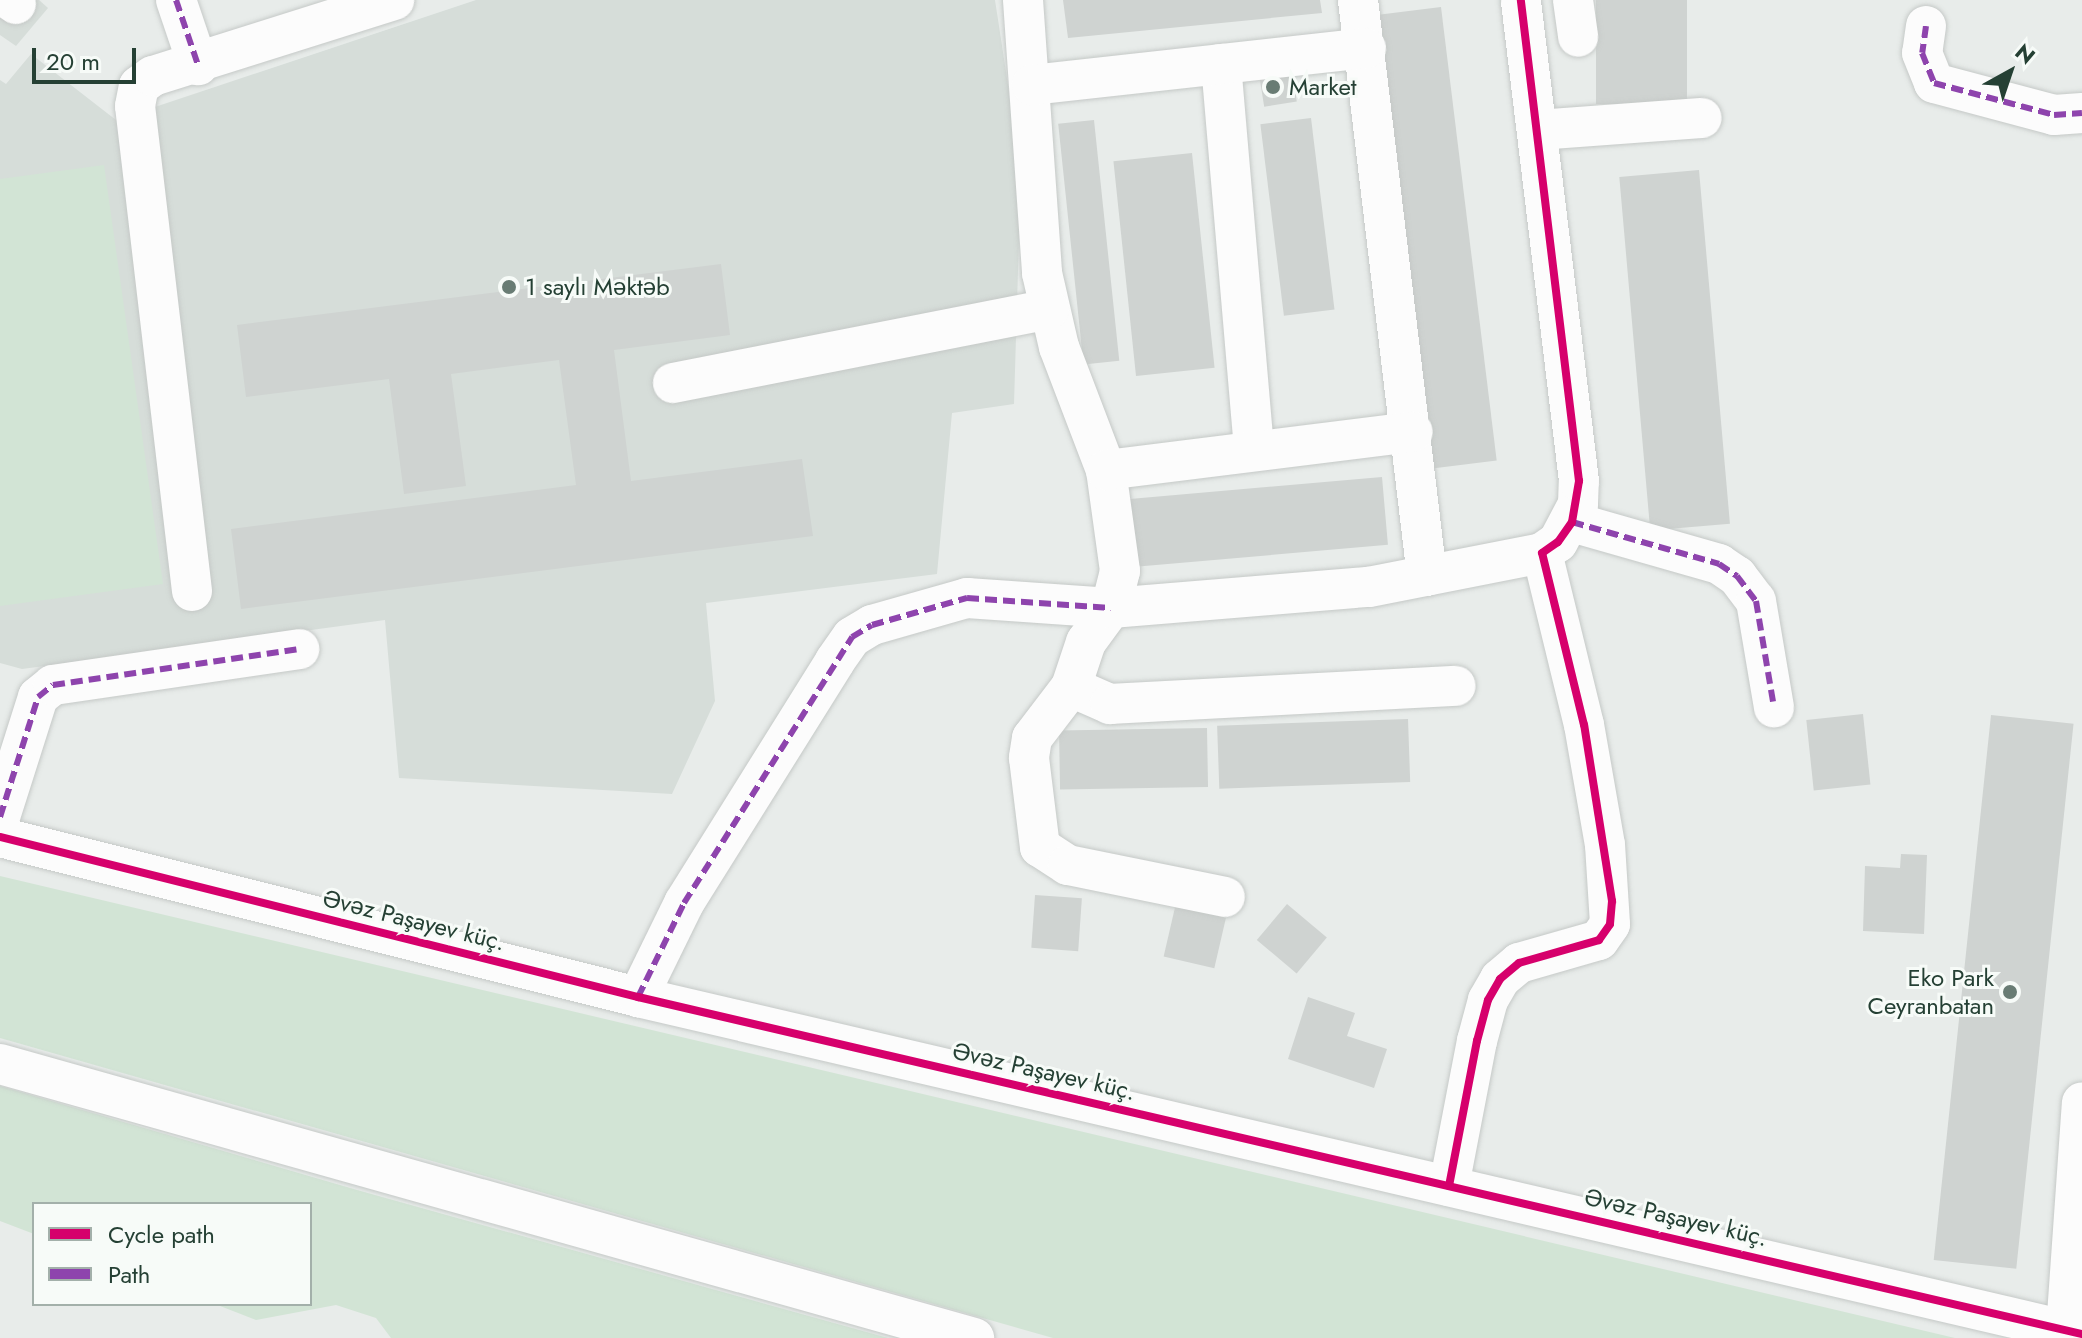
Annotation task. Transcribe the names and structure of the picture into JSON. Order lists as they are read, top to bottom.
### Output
{
  "streets": {
    "street": ["Əvəz Paşayev küç."]
  },
  "places": ["Market", "1 saylı Məktəb", "Eko Park Ceyranbatan"],
  "legend": ["Cycle path", "Path"],
  "scale_bar": "20 m",
  "north": "top right"
}
